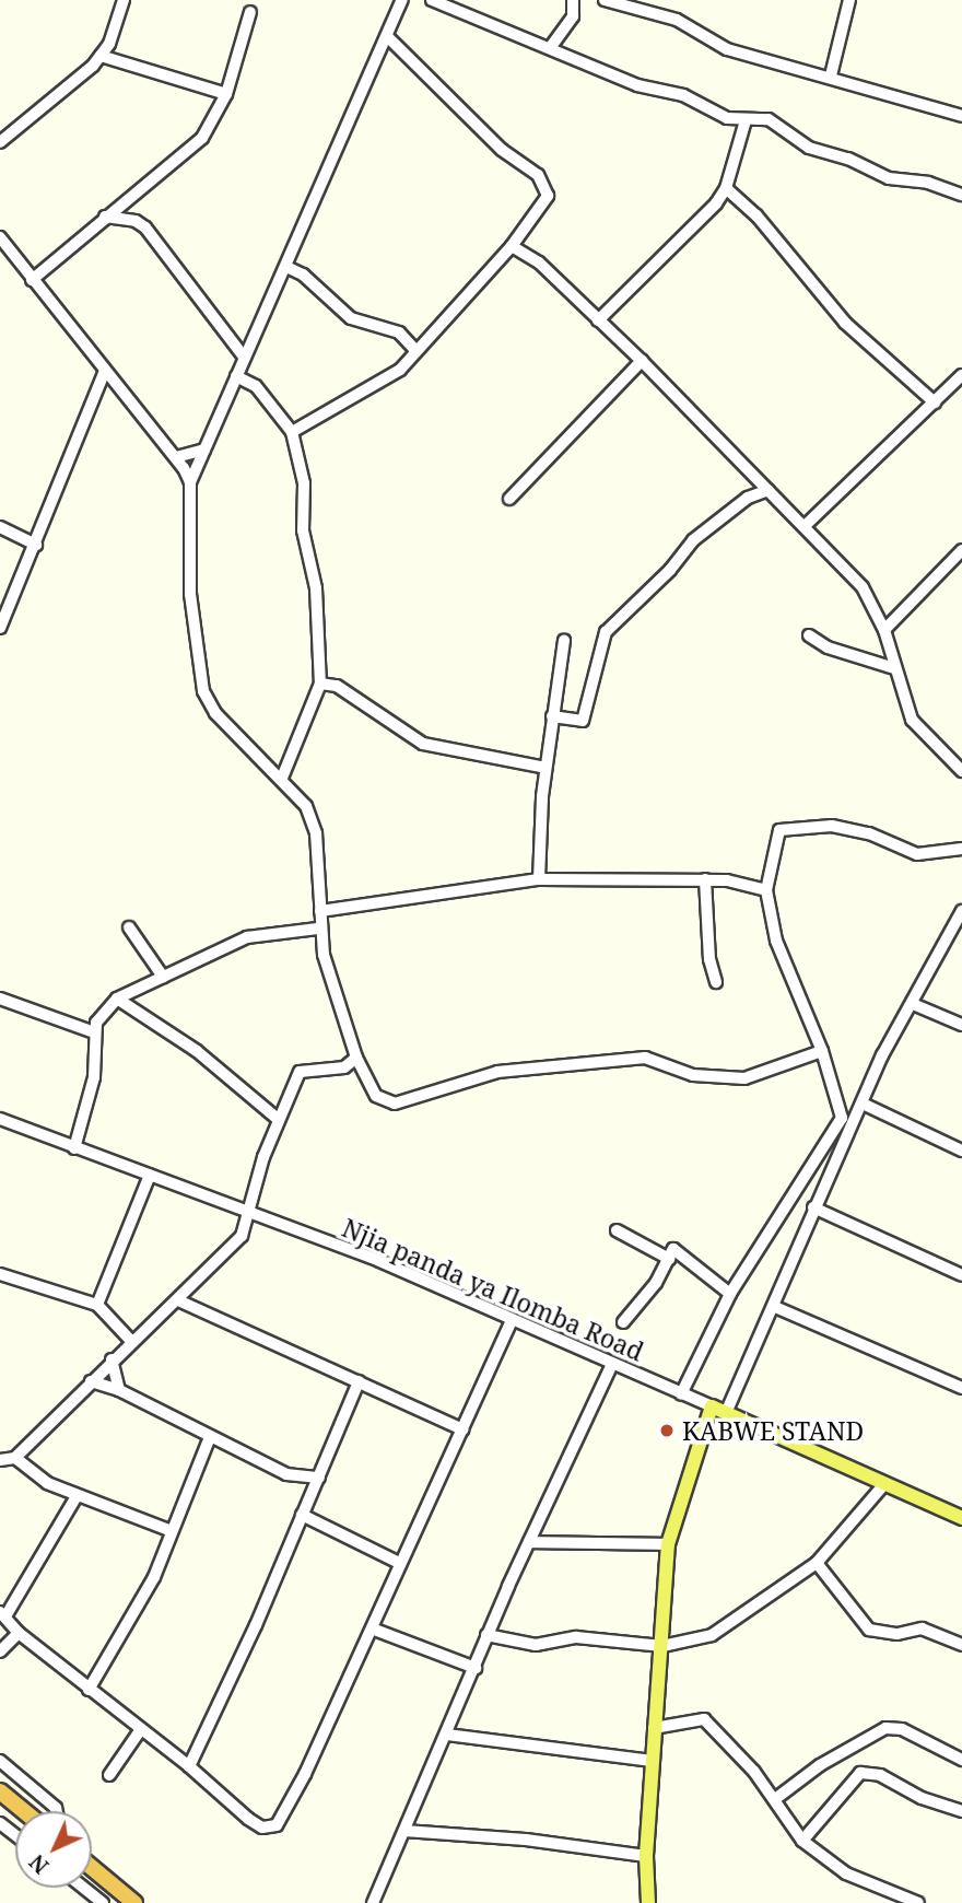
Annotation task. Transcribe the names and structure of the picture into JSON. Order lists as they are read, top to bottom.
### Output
{
  "streets": {
    "main road": ["Njia panda ya Ilomba Road"]
  },
  "places": ["KABWE STAND"],
  "north": "bottom left"
}
